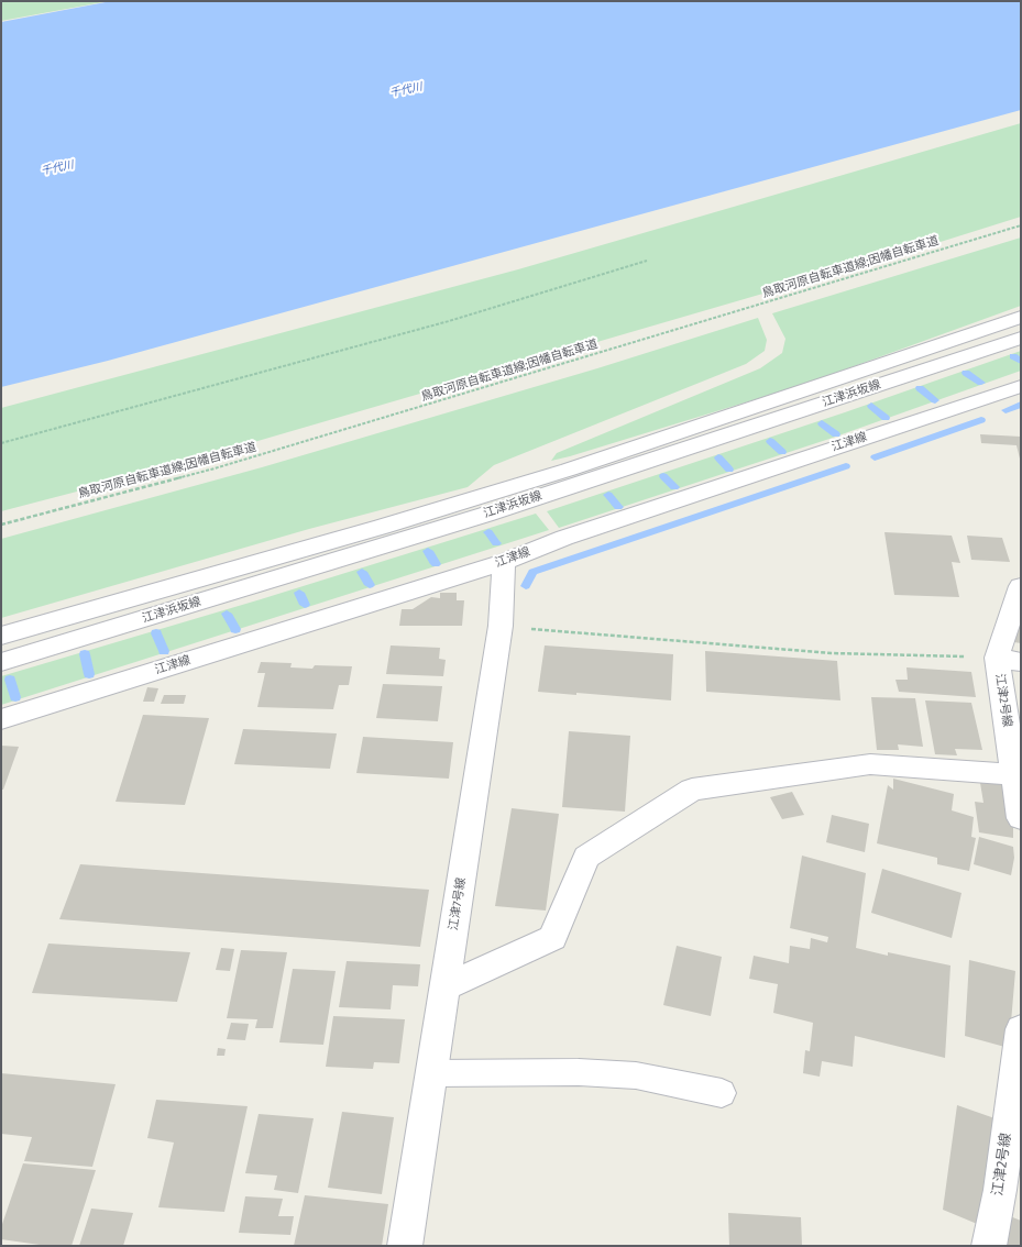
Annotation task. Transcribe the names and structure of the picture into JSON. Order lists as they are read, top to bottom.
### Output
{
  "streets": {
    "street": [
      "江津浜坂線",
      "江津線",
      "江津2号線",
      "江津7号線"
    ],
    "path": ["鳥取河原自転車道線;因幡自転車道"]
  },
  "crossings": [
    ["江津線", "江津7号線"]
  ],
  "water": ["千代川"]
}
